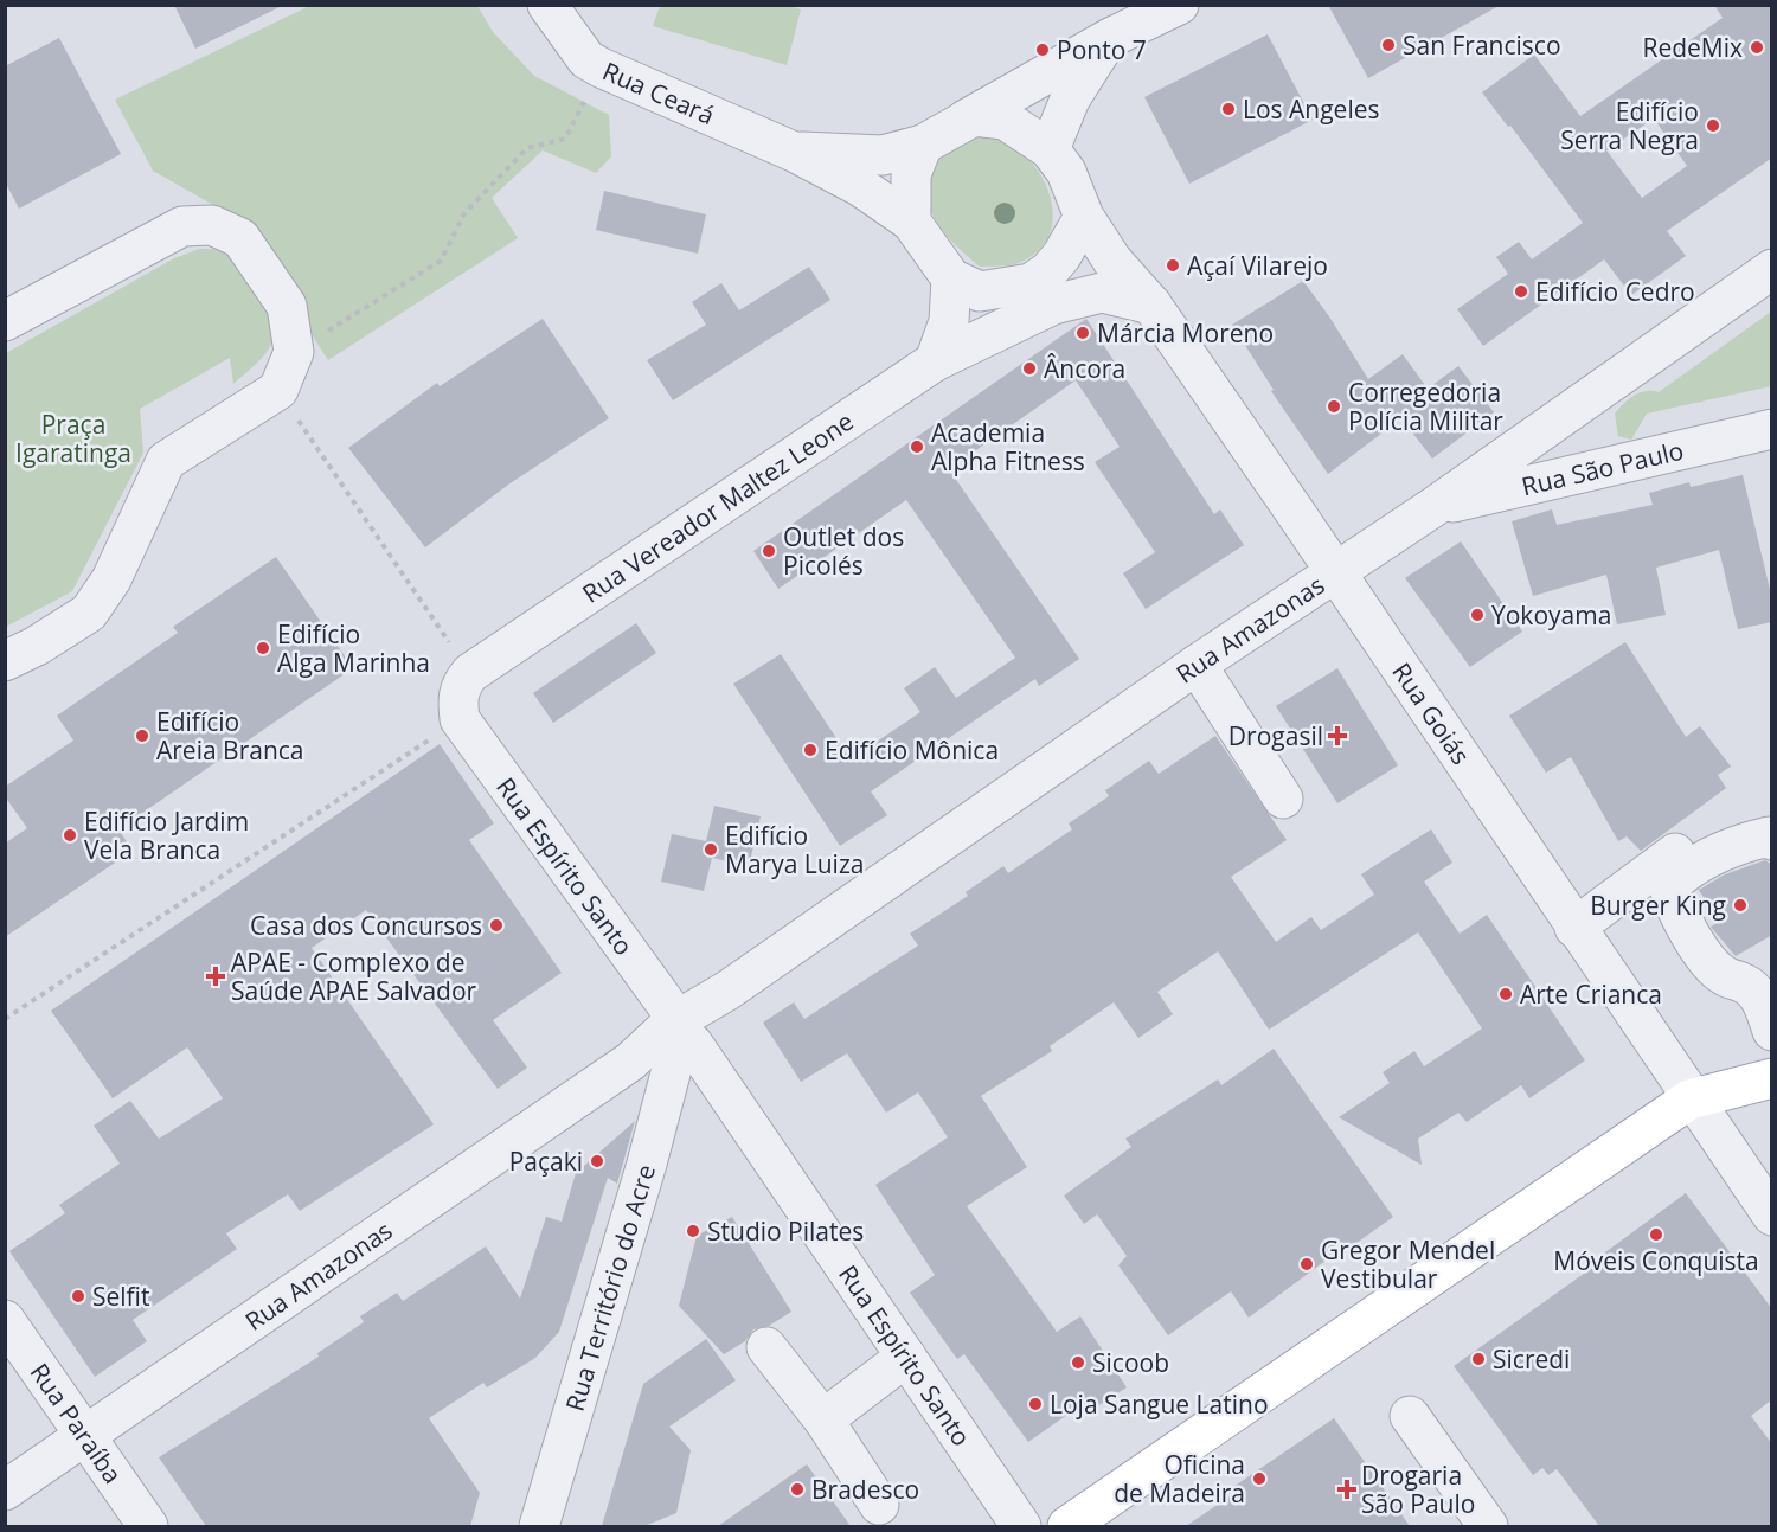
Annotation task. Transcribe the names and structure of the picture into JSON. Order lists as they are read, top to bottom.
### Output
{
  "streets": {
    "street": [
      "Rua Ceará",
      "Rua São Paulo",
      "Rua Vereador Maltez Leone",
      "Rua Amazonas",
      "Rua Goiás",
      "Rua Espírito Santo",
      "Rua Território do Acre",
      "Rua Paraíba"
    ]
  },
  "crossings": [
    ["Rua Ceará", "Rua Goiás"],
    ["Rua São Paulo", "Rua Amazonas"],
    ["Rua Vereador Maltez Leone", "Rua Goiás"],
    ["Rua Amazonas", "Rua Goiás"],
    ["Rua Amazonas", "Rua Espírito Santo"],
    ["Rua Amazonas", "Rua Território do Acre"],
    ["Rua Amazonas", "Rua Paraíba"],
    ["Rua Espírito Santo", "Rua Território do Acre"]
  ],
  "parks": ["Praça Igaratinga"],
  "places": {
    "other": [
      "San Francisco",
      "RedeMix",
      "Ponto 7",
      "Los Angeles",
      "Edifício Serra Negra",
      "Açaí Vilarejo",
      "Edifício Cedro",
      "Márcia Moreno",
      "Âncora",
      "Corregedoria Polícia Militar",
      "Academia Alpha Fitness",
      "Outlet dos Picolés",
      "Yokoyama",
      "Edifício Alga Marinha",
      "Edifício Areia Branca",
      "Edifício Mônica",
      "Edifício Jardim Vela Branca",
      "Edifício Marya Luiza",
      "Burger King",
      "Casa dos Concursos",
      "Arte Crianca",
      "Paçaki",
      "Studio Pilates",
      "Móveis Conquista",
      "Gregor Mendel Vestibular",
      "Selfit",
      "Sicredi",
      "Sicoob",
      "Loja Sangue Latino",
      "Oficina de Madeira",
      "Bradesco"
    ],
    "health": ["Drogasil", "APAE - Complexo de Saúde APAE Salvador", "Drogaria São Paulo"]
  }
}
